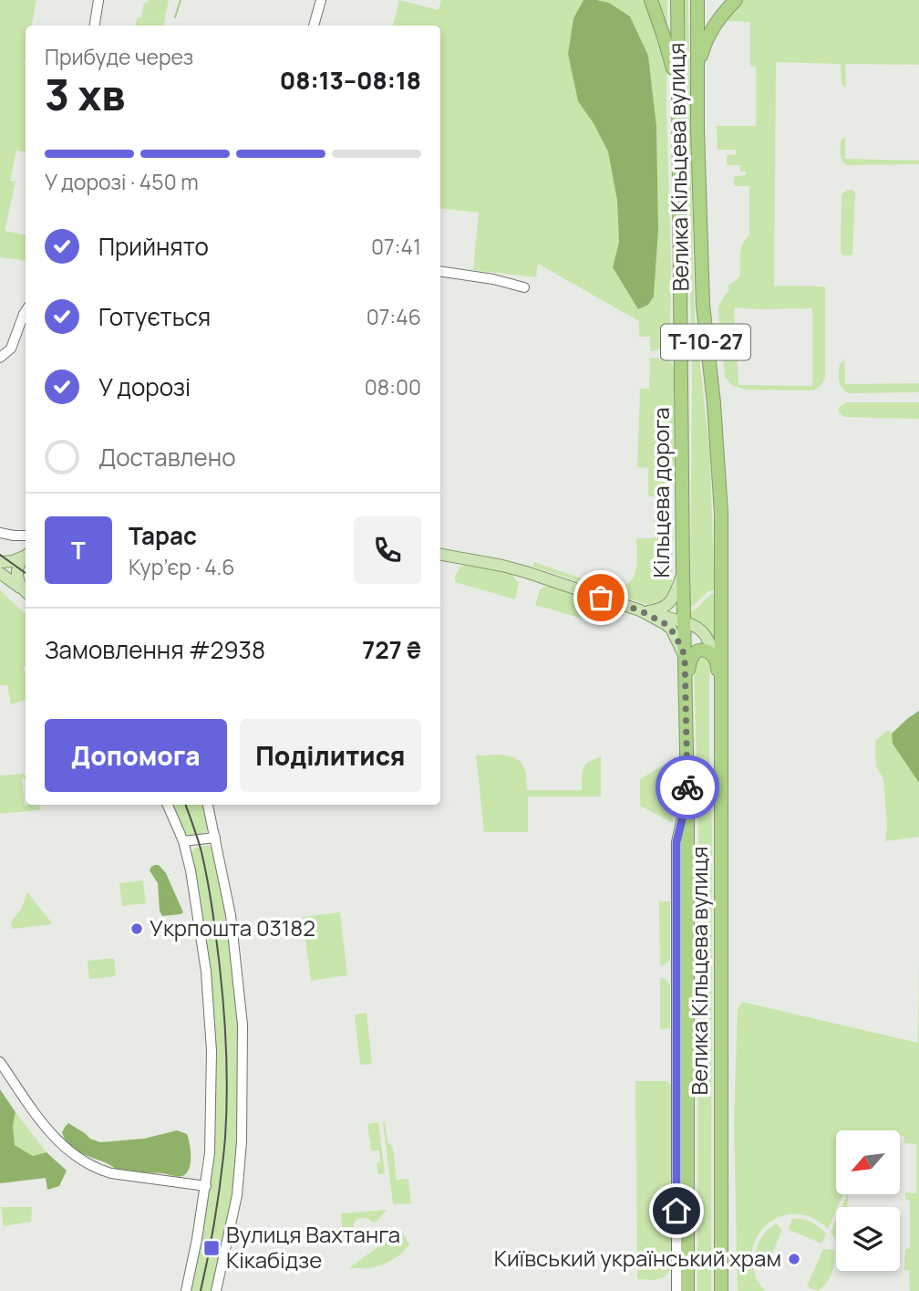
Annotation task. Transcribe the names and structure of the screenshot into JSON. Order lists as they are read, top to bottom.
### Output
{
  "streets": {
    "highway": ["Велика Кільцева вулиця", "Т-10-27", "Кільцева дорога"]
  },
  "places": {
    "other": ["Укрпошта 03182", "Київський український храм"],
    "transit": ["Вулиця Вахтанга Кікабідзе"]
  },
  "north": "bottom left",
  "page": {
    "heading": ["3 хв", "Прибуде через", "08:13–08:18"],
    "panel": [
      "Тарас",
      "Кур’єр · 4.6",
      "Замовлення #2938",
      "727 ₴"
    ],
    "bar": "У дорозі · 450 m",
    "list": [
      ["Прийнято", "07:41"],
      ["Готується", "07:46"],
      ["У дорозі", "08:00"],
      "Доставлено"
    ],
    "round": "Т",
    "buttons": ["Допомога", "Поділитися"]
  }
}
